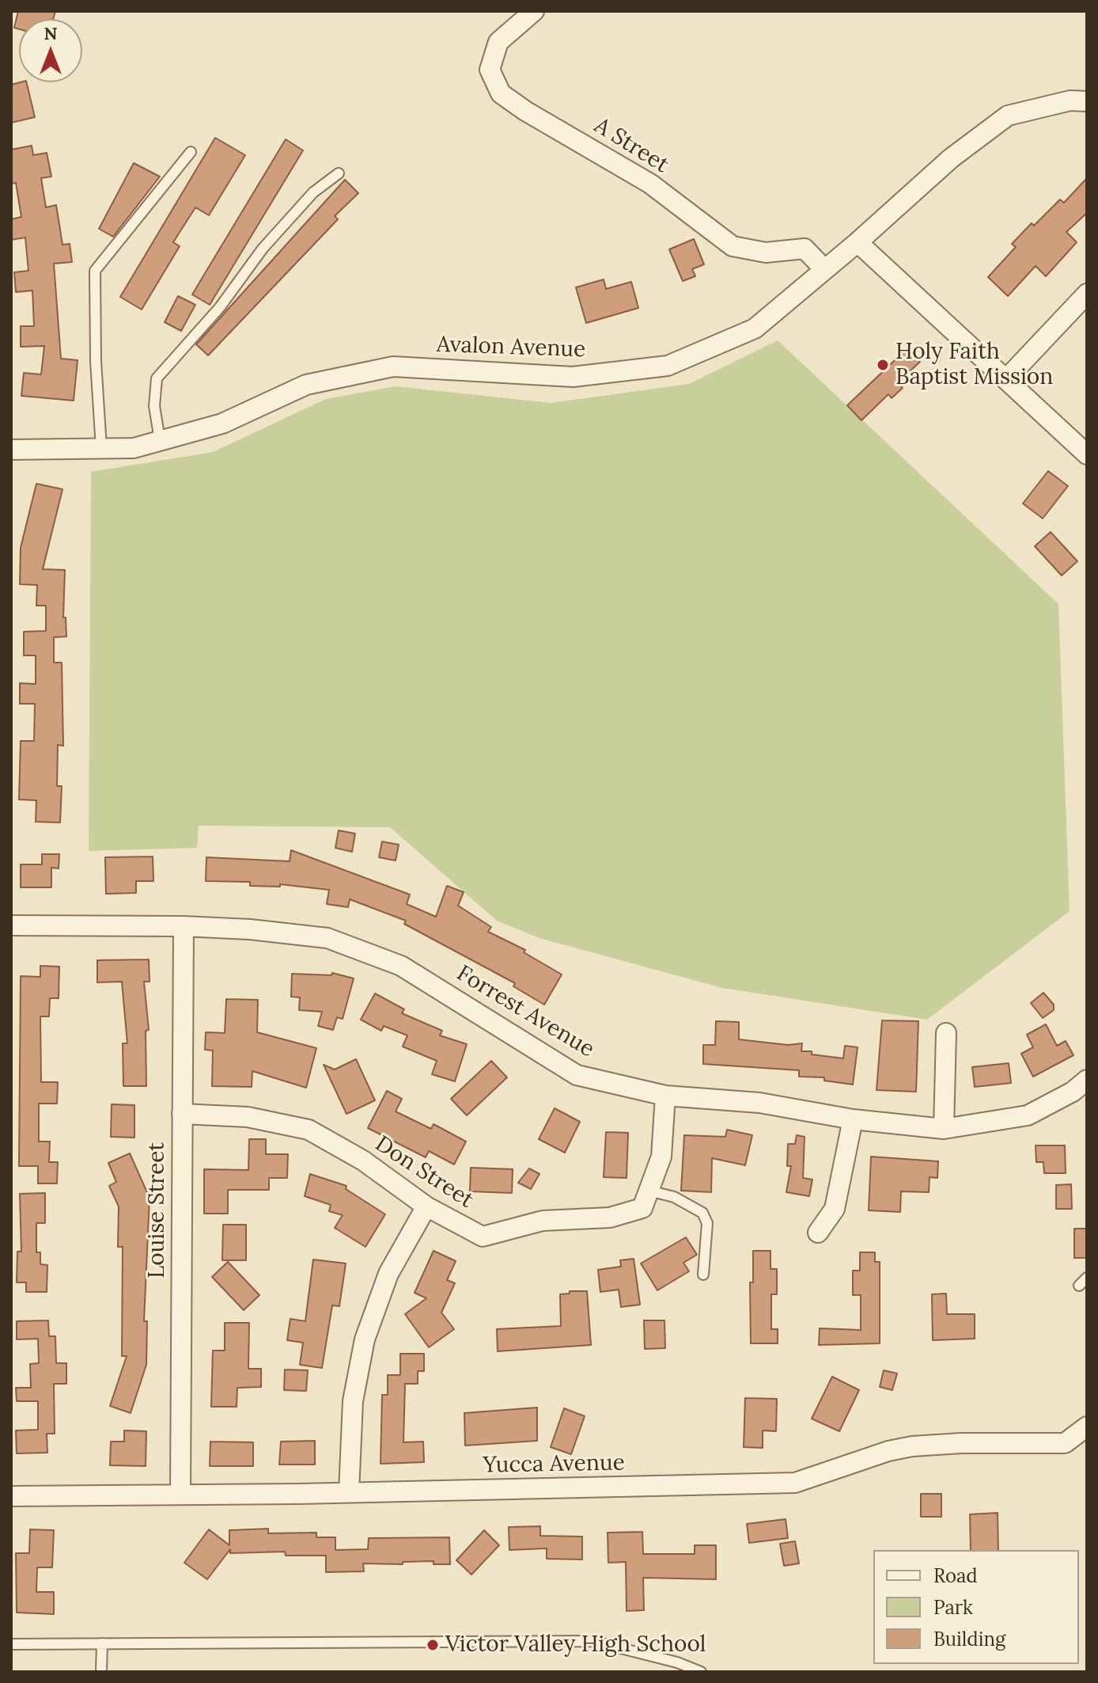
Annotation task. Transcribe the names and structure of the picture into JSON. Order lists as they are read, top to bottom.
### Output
{
  "streets": {
    "street": [
      "A Street",
      "Avalon Avenue",
      "Forrest Avenue",
      "Don Street",
      "Louise Street",
      "Yucca Avenue"
    ]
  },
  "crossings": [
    ["A Street", "Avalon Avenue"],
    ["Forrest Avenue", "Don Street"],
    ["Forrest Avenue", "Louise Street"],
    ["Don Street", "Louise Street"],
    ["Louise Street", "Yucca Avenue"]
  ],
  "places": ["Holy Faith Baptist Mission", "Victor Valley High School"],
  "legend": ["Road", "Park", "Building"],
  "north": "top"
}
